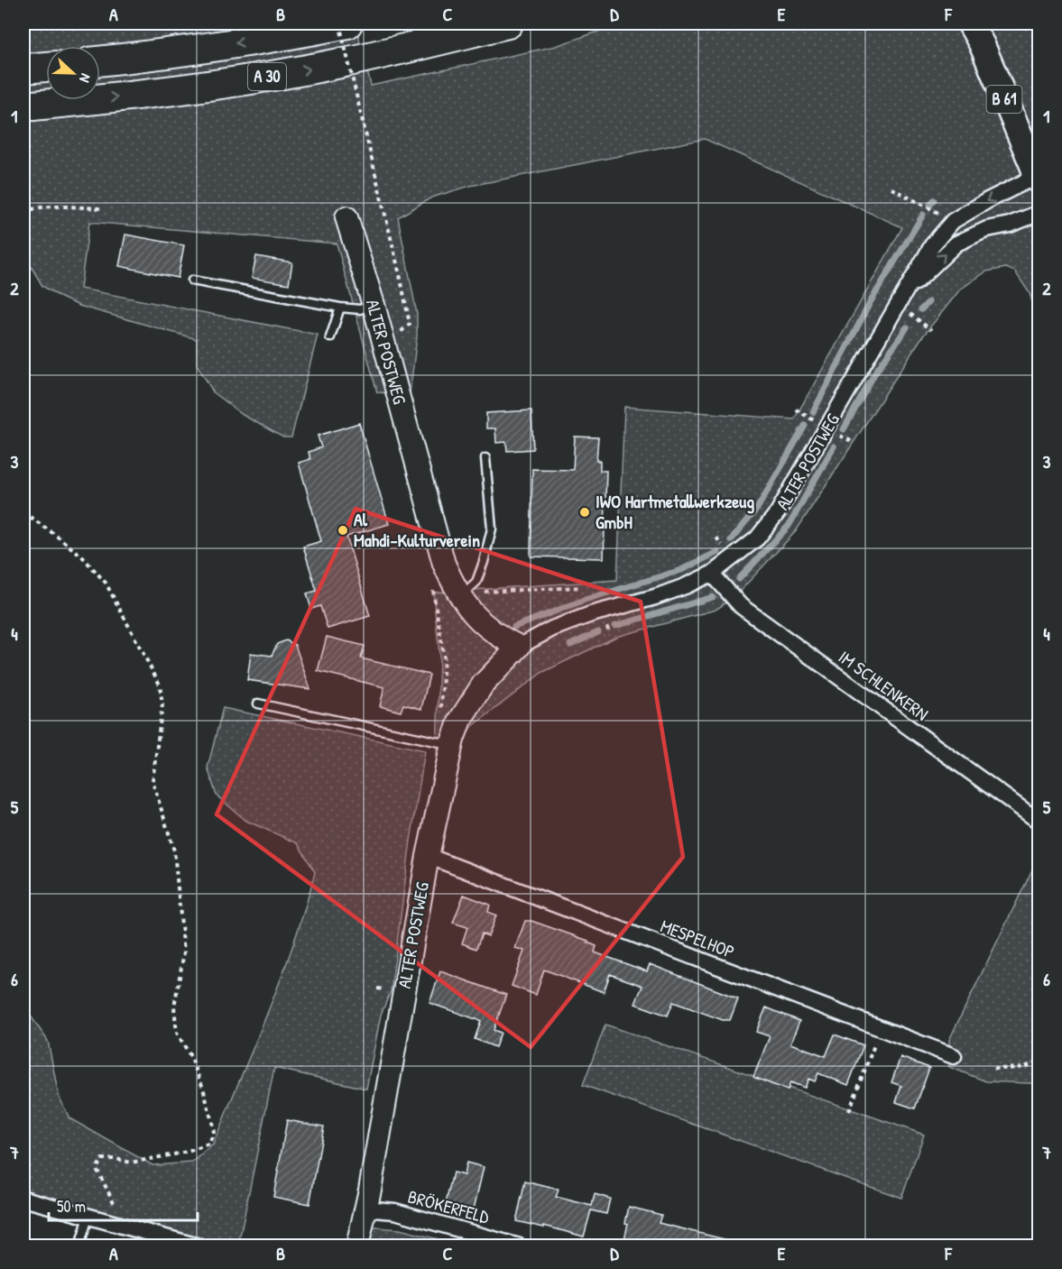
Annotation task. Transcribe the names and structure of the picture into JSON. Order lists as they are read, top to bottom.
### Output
{
  "streets": {
    "highway": ["A 30"],
    "main road": ["B 61"],
    "street": [
      "ALTER POSTWEG",
      "IM SCHLENKERN",
      "MESPELHOP",
      "BRÖKERFELD"
    ]
  },
  "crossings": [
    ["B 61", "ALTER POSTWEG"],
    ["ALTER POSTWEG", "IM SCHLENKERN"],
    ["ALTER POSTWEG", "MESPELHOP"],
    ["ALTER POSTWEG", "BRÖKERFELD"]
  ],
  "places": ["IWO Hartmetallwerkzeug GmbH", "Al Mahdi-Kulturverein"],
  "scale_bar": "50 m",
  "north": "right",
  "grid": {
    "columns": [
      "A",
      "B",
      "C",
      "D",
      "E",
      "F"
    ],
    "rows": [
      "1",
      "2",
      "3",
      "4",
      "5",
      "6",
      "7"
    ]
  }
}
